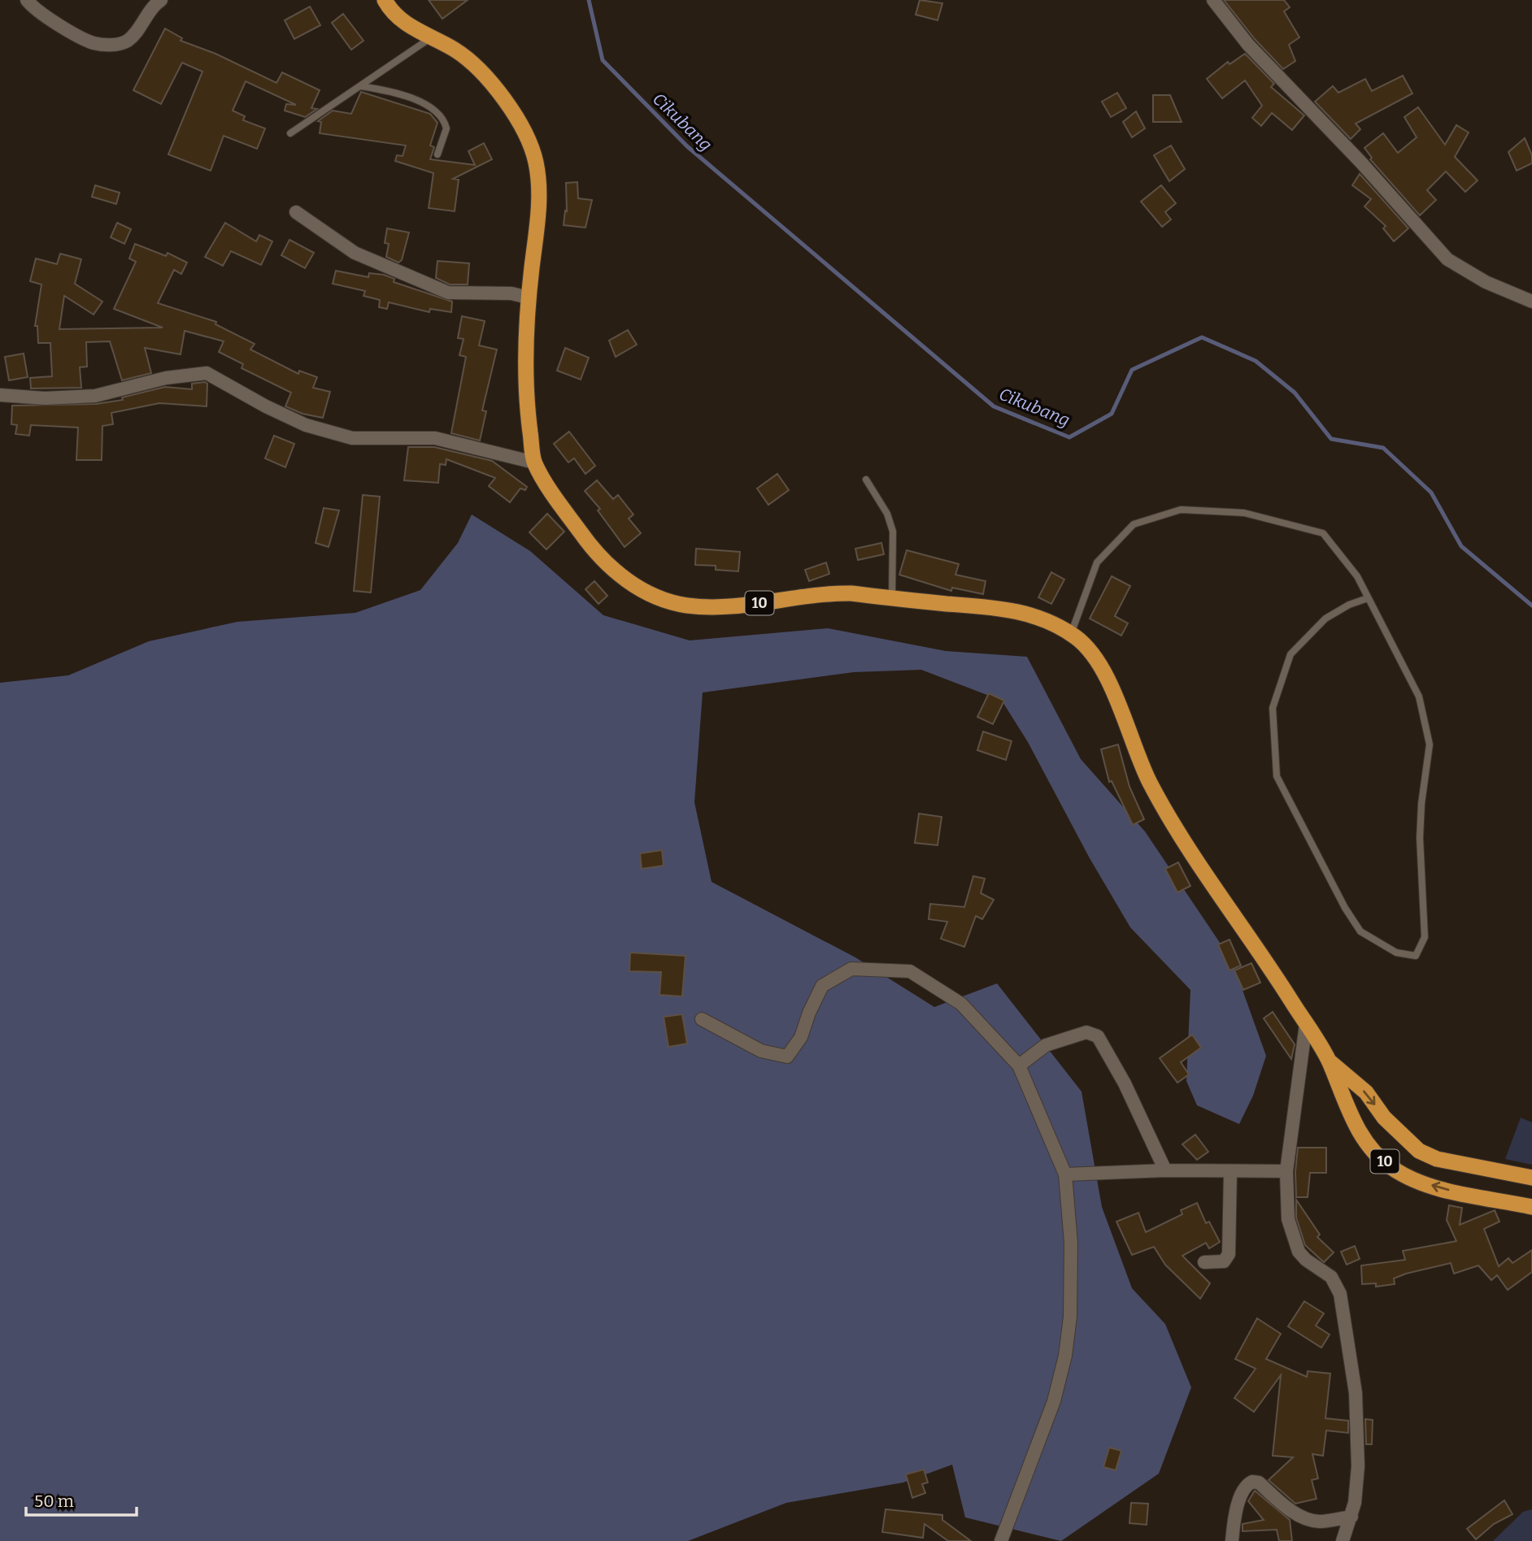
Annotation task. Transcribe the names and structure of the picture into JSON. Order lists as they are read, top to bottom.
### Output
{
  "streets": {
    "highway": ["10"]
  },
  "water": ["Cikubang"],
  "scale_bar": "50 m"
}
